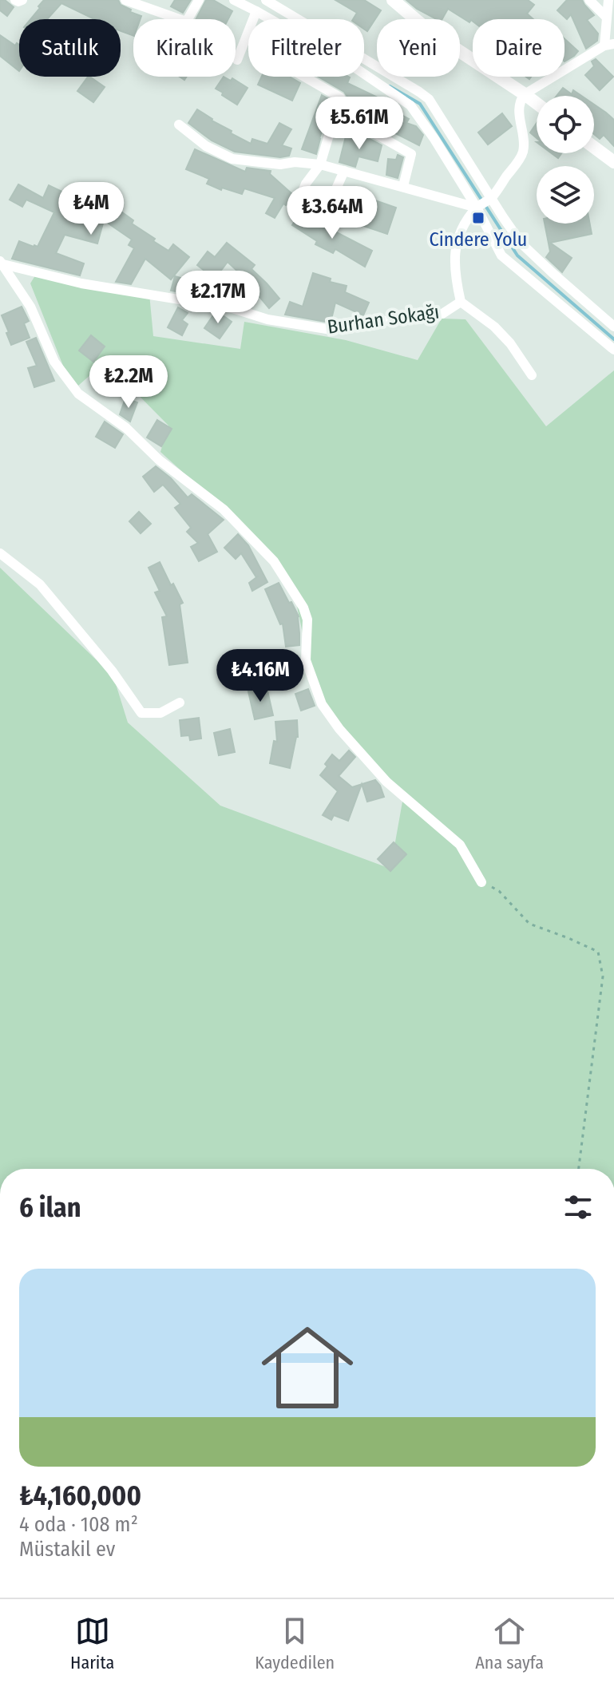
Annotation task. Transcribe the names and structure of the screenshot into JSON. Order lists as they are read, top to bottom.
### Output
{
  "streets": {
    "street": ["Burhan Sokağı"]
  },
  "places": {
    "transit": ["Cindere Yolu"]
  },
  "page": {
    "chip": [
      "Satılık",
      "Kiralık",
      "Filtreler",
      "Yeni",
      "Daire"
    ],
    "price": [
      "₺5.61M",
      "₺4M",
      "₺3.64M",
      "₺2.17M",
      "₺2.2M",
      "₺4.16M"
    ],
    "heading": "6 ilan",
    "list": [
      {
        "name": "₺4,160,000",
        "note": "4 oda · 108 m² · Müstakil ev"
      }
    ],
    "tabs": ["Harita", "Kaydedilen", "Ana sayfa"]
  }
}
